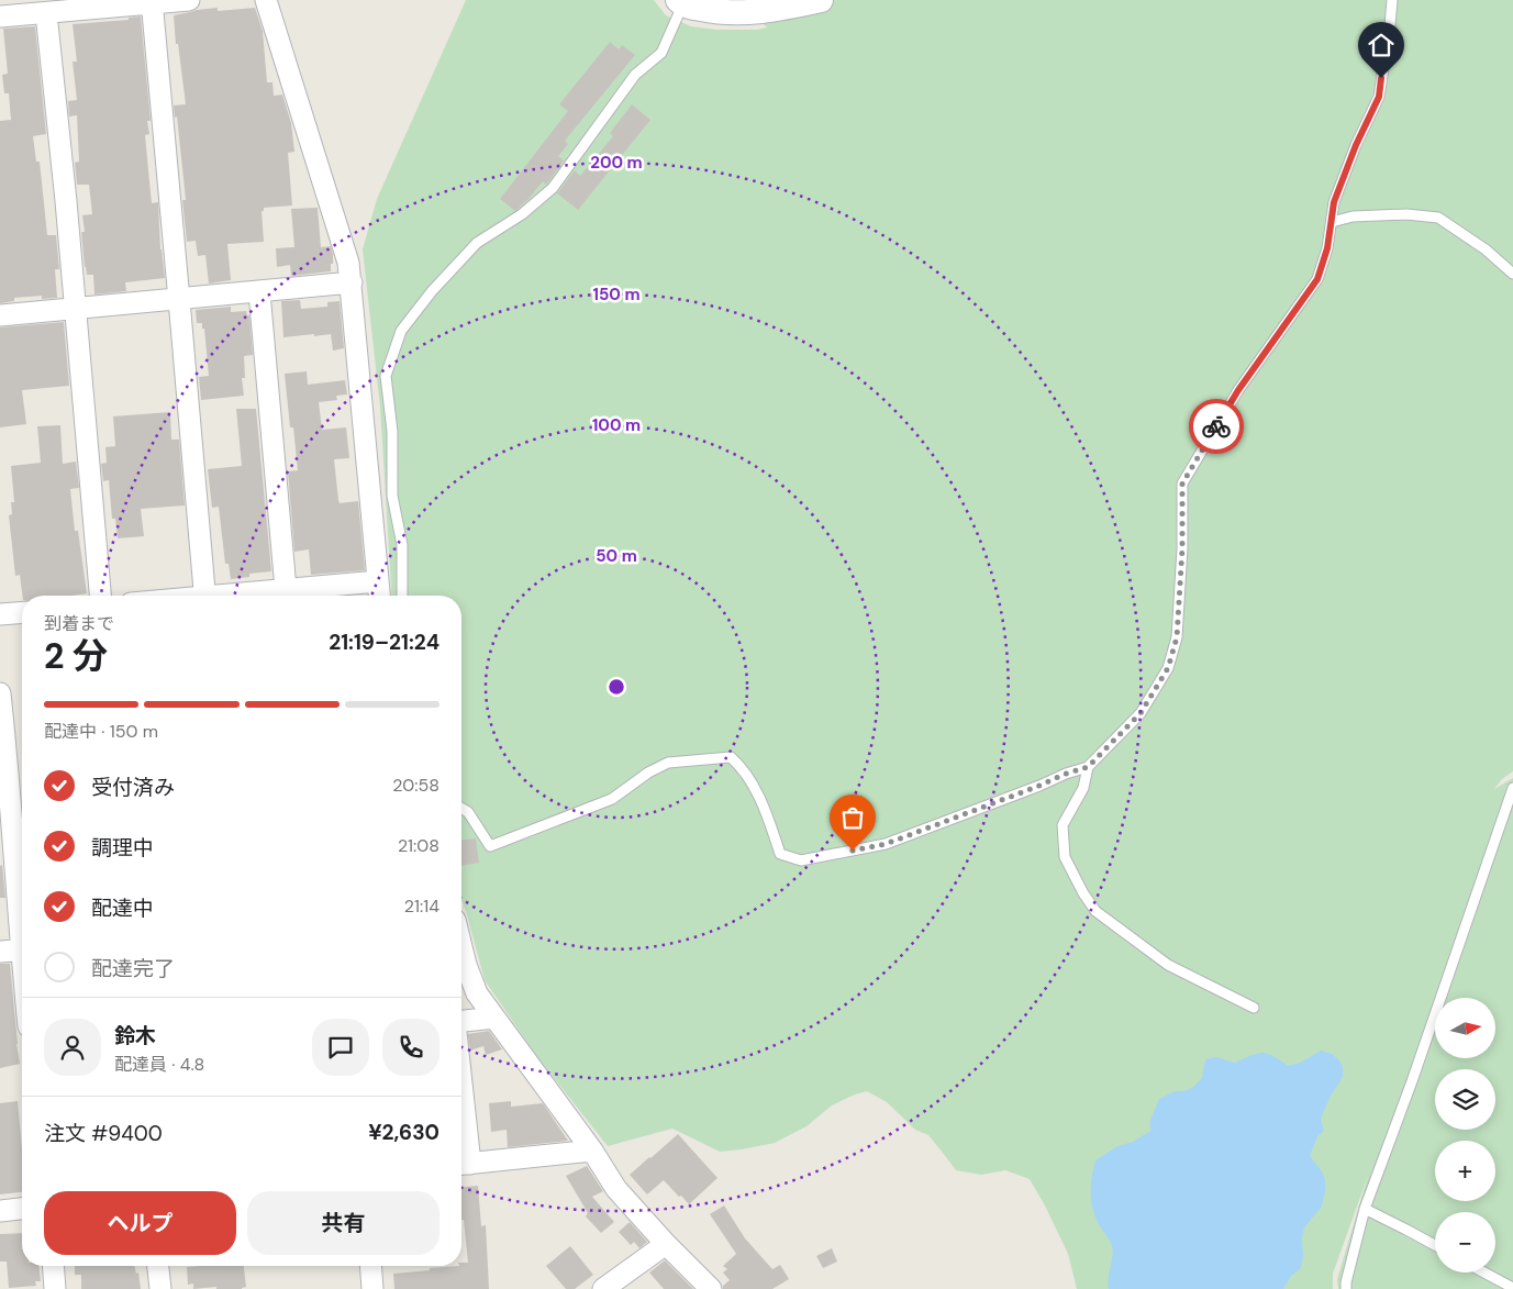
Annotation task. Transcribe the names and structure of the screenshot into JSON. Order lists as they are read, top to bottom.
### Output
{
  "north": "right",
  "page": {
    "heading": ["2 分", "到着まで", "21:19–21:24"],
    "panel": [
      "鈴木",
      "配達員 · 4.8",
      "注文 #9400",
      "¥2,630"
    ],
    "bar": "配達中 · 150 m",
    "list": [
      ["受付済み", "20:58"],
      ["調理中", "21:08"],
      ["配達中", "21:14"],
      "配達完了"
    ],
    "map_buttons": ["+", "−"],
    "buttons": ["ヘルプ", "共有"]
  },
  "rings": [
    "200 m",
    "150 m",
    "100 m",
    "50 m"
  ]
}
